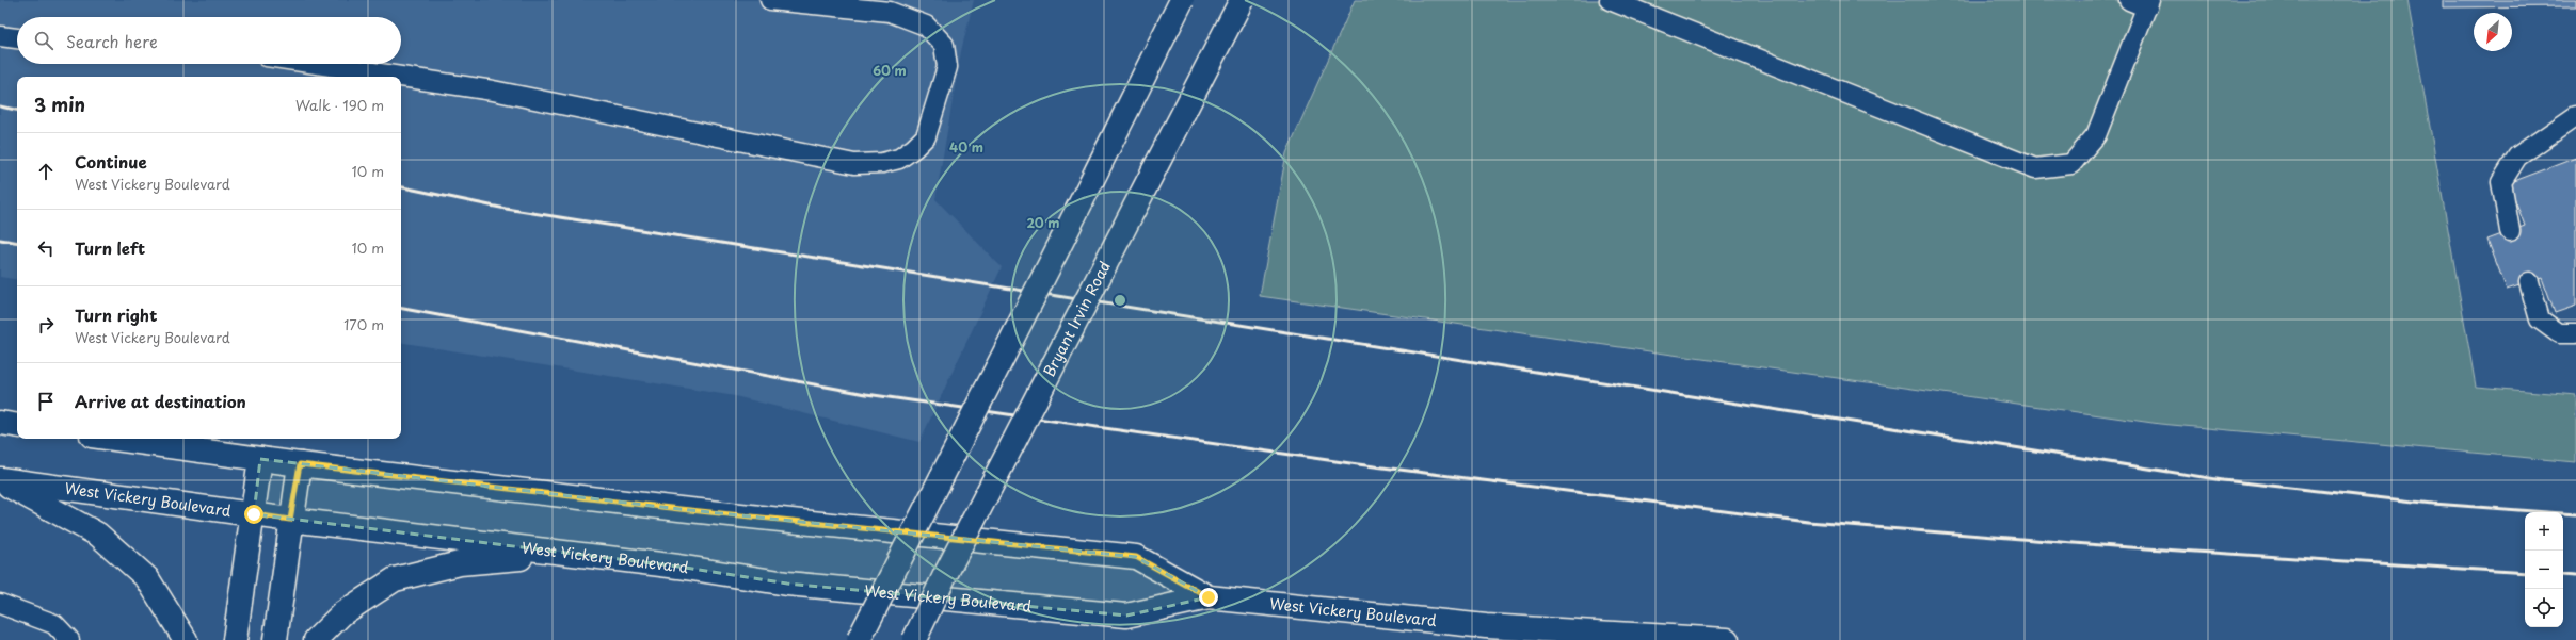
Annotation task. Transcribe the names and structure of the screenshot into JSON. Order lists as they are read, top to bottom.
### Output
{
  "streets": {
    "main road": ["Bryant Irvin Road", "West Vickery Boulevard"]
  },
  "north": "bottom left",
  "page": {
    "search": "Search here",
    "heading": ["3 min", "Walk · 190 m"],
    "list": [
      ["Continue", "West Vickery Boulevard", "10 m"],
      ["Turn left", "10 m"],
      ["Turn right", "West Vickery Boulevard", "170 m"],
      "Arrive at destination"
    ],
    "map_buttons": ["+", "−"]
  },
  "rings": ["60 m", "40 m", "20 m"]
}
